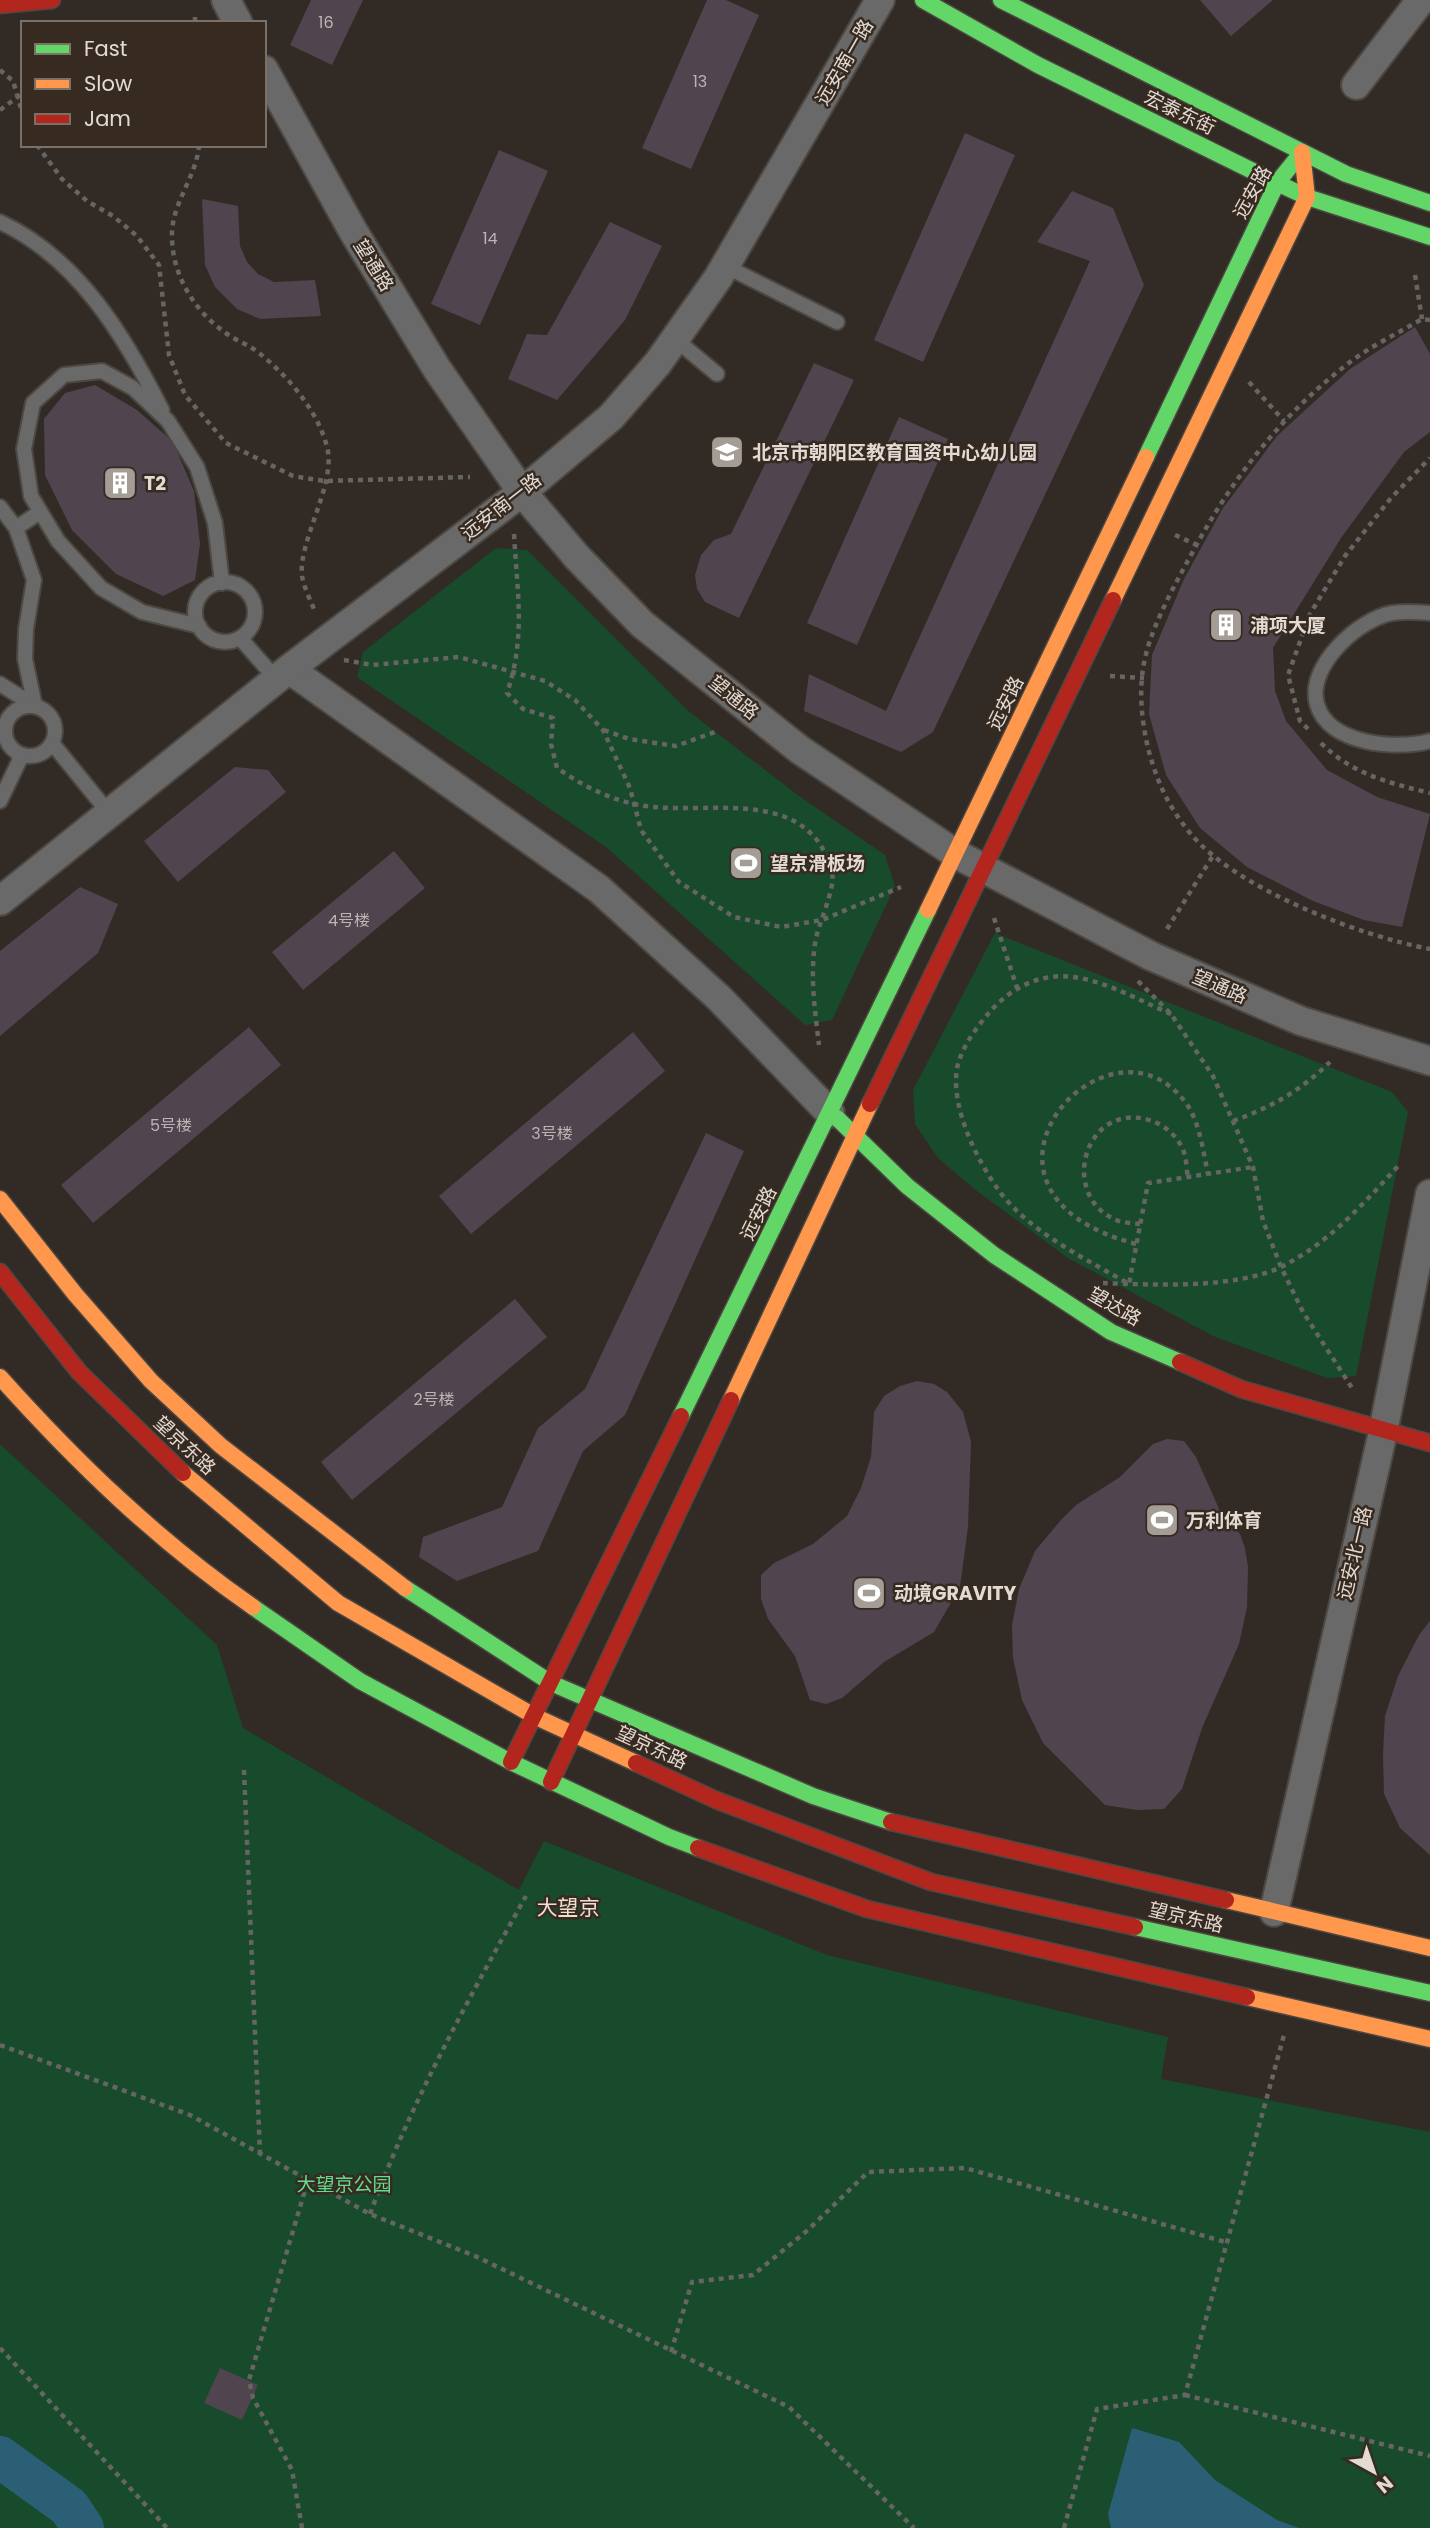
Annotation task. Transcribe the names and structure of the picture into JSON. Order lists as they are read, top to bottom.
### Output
{
  "streets": {
    "street": [
      "远安南一路",
      "宏泰东街",
      "远安路",
      "望通路",
      "望达路",
      "望京东路",
      "远安北一路"
    ]
  },
  "crossings": [
    ["远安南一路", "望通路"],
    ["宏泰东街", "远安路"],
    ["远安路", "望通路"],
    ["远安路", "望达路"],
    ["远安路", "望京东路"],
    ["望达路", "远安北一路"]
  ],
  "districts": ["大望京"],
  "parks": ["大望京公园"],
  "places": {
    "school or university": ["北京市朝阳区教育国资中心幼儿园"],
    "building": ["T2", "浦项大厦"],
    "sports": ["望京滑板场", "万利体育", "动境GRAVITY"]
  },
  "house_numbers": [
    "16",
    "13",
    "14",
    "4号楼",
    "5号楼",
    "3号楼",
    "2号楼"
  ],
  "legend": ["Fast", "Slow", "Jam"],
  "north": "bottom right"
}
